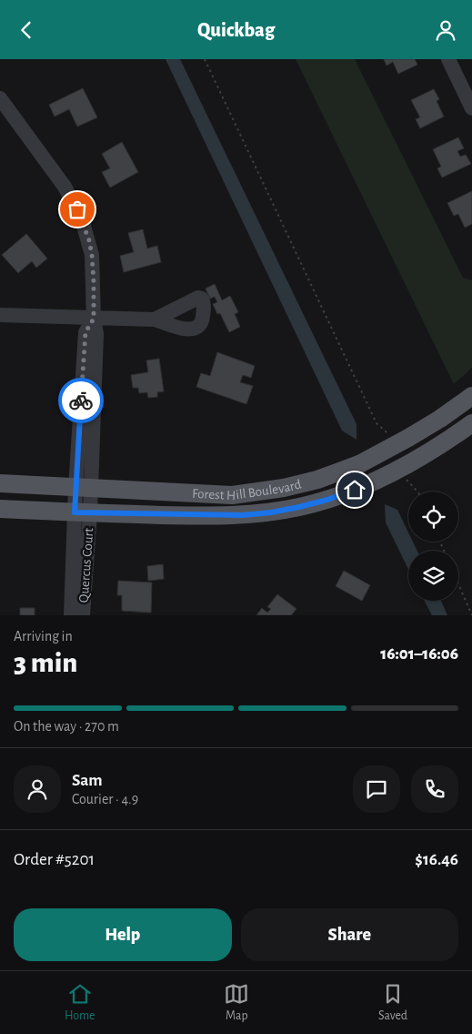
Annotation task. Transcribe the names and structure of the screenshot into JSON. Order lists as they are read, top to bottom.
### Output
{
  "streets": {
    "main road": ["Forest Hill Boulevard"],
    "street": ["Quercus Court"]
  },
  "crossings": [
    ["Forest Hill Boulevard", "Quercus Court"]
  ],
  "page": {
    "header": "Quickbag",
    "heading": ["3 min", "Arriving in", "16:01–16:06"],
    "panel": [
      "Sam",
      "Courier · 4.9",
      "Order #5201",
      "$16.46"
    ],
    "bar": "On the way · 270 m",
    "buttons": ["Help", "Share"],
    "tabs": ["Home", "Map", "Saved"]
  }
}
